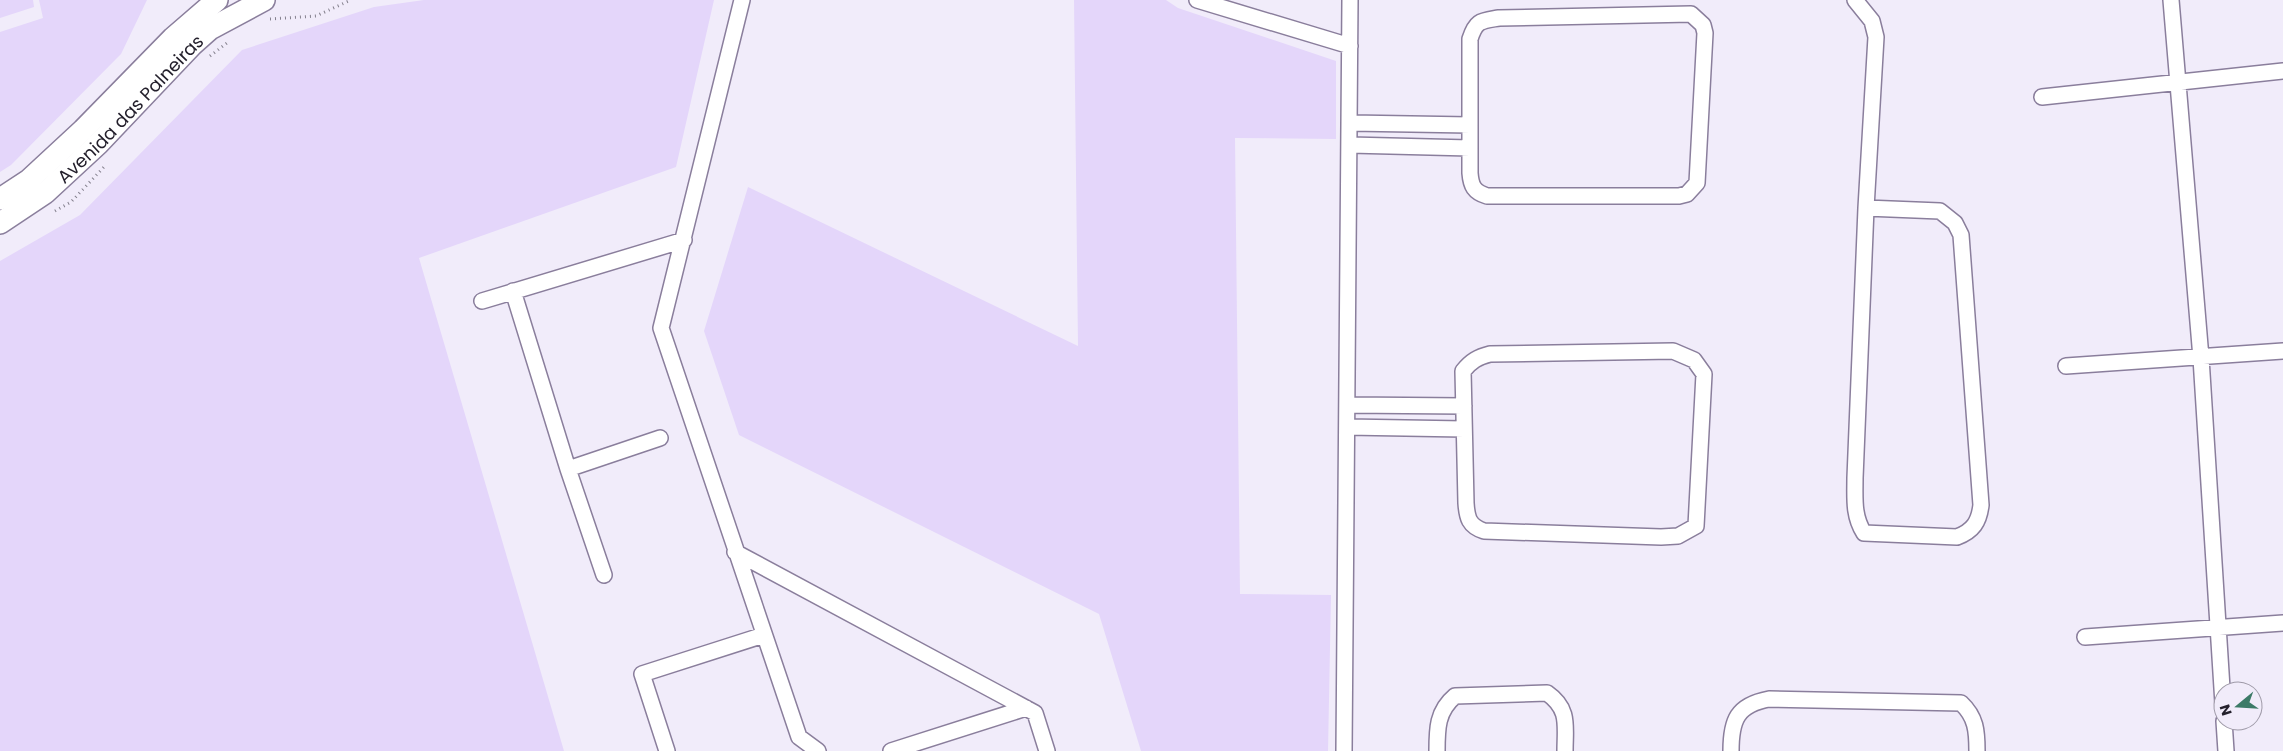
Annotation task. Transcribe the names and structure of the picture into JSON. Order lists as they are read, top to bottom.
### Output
{
  "streets": {
    "street": ["Avenida das Palneiras"]
  },
  "north": "left"
}
